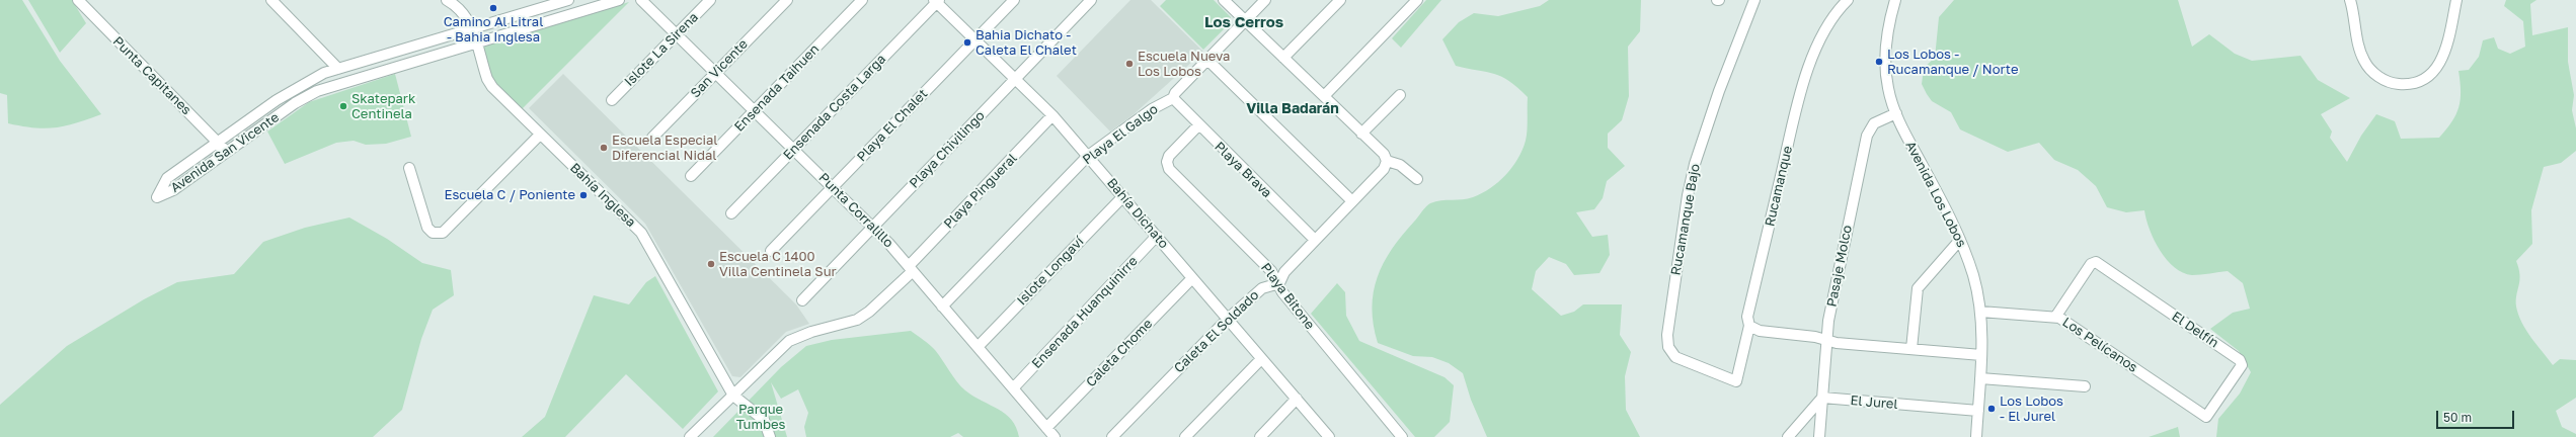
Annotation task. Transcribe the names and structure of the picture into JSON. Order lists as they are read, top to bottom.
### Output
{
  "streets": {
    "street": [
      "Islote La Sirena",
      "San Vicente",
      "Punta Capitanes",
      "Ensenada Taihuen",
      "Ensenada Costa Larga",
      "Playa El Chalet",
      "Playa El Galgo",
      "Playa Chivilingo",
      "Avenida San Vicente",
      "Playa Brava",
      "Rucamanque",
      "Playa Pingueral",
      "Avenida Los Lobos",
      "Bahía Inglesa",
      "Punta Corralillo",
      "Bahía Dichato",
      "Rucamanque Bajo",
      "Pasaje Molco",
      "Islote Longaví",
      "Playa Bitone",
      "Ensenada Huanquinirre",
      "El Delfín",
      "Caleta El Soldado",
      "Los Pelícanos",
      "Caleta Chome",
      "El Jurel"
    ]
  },
  "crossings": [
    ["Islote La Sirena", "Punta Corralillo"],
    ["San Vicente", "Punta Corralillo"],
    ["Punta Capitanes", "Avenida San Vicente"],
    ["Ensenada Taihuen", "Punta Corralillo"],
    ["Ensenada Costa Larga", "Punta Corralillo"],
    ["Ensenada Costa Larga", "Bahía Dichato"],
    ["Playa El Chalet", "Punta Corralillo"],
    ["Playa El Chalet", "Bahía Dichato"],
    ["Playa El Galgo", "Playa Brava"],
    ["Playa El Galgo", "Punta Corralillo"],
    ["Playa El Galgo", "Bahía Dichato"],
    ["Playa Chivilingo", "Punta Corralillo"],
    ["Playa Chivilingo", "Bahía Dichato"],
    ["Avenida San Vicente", "Bahía Inglesa"],
    ["Playa Brava", "Playa Bitone"],
    ["Rucamanque", "Rucamanque Bajo"],
    ["Playa Pingueral", "Bahía Inglesa"],
    ["Playa Pingueral", "Punta Corralillo"],
    ["Playa Pingueral", "Bahía Dichato"],
    ["Avenida Los Lobos", "Pasaje Molco"],
    ["Avenida Los Lobos", "Los Pelícanos"],
    ["Avenida Los Lobos", "El Jurel"],
    ["Punta Corralillo", "Islote Longaví"],
    ["Punta Corralillo", "Ensenada Huanquinirre"],
    ["Punta Corralillo", "Caleta Chome"],
    ["Bahía Dichato", "Islote Longaví"],
    ["Bahía Dichato", "Ensenada Huanquinirre"],
    ["Bahía Dichato", "Caleta El Soldado"],
    ["Bahía Dichato", "Caleta Chome"],
    ["Pasaje Molco", "El Jurel"],
    ["Playa Bitone", "Caleta El Soldado"],
    ["El Delfín", "Los Pelícanos"]
  ],
  "districts": ["Los Cerros", "Villa Badarán"],
  "parks": ["Parque Tumbes"],
  "places": [
    "Camino Al Litral - Bahia Inglesa",
    "Bahia Dichato - Caleta El Chalet",
    "Los Lobos - Rucamanque / Norte",
    "Escuela Nueva Los Lobos",
    "Skatepark Centinela",
    "Escuela Especial Diferencial Nidal",
    "Escuela C / Poniente",
    "Escuela C 1400 Villa Centinela Sur",
    "Los Lobos - El Jurel"
  ],
  "scale_bar": "50 m"
}
